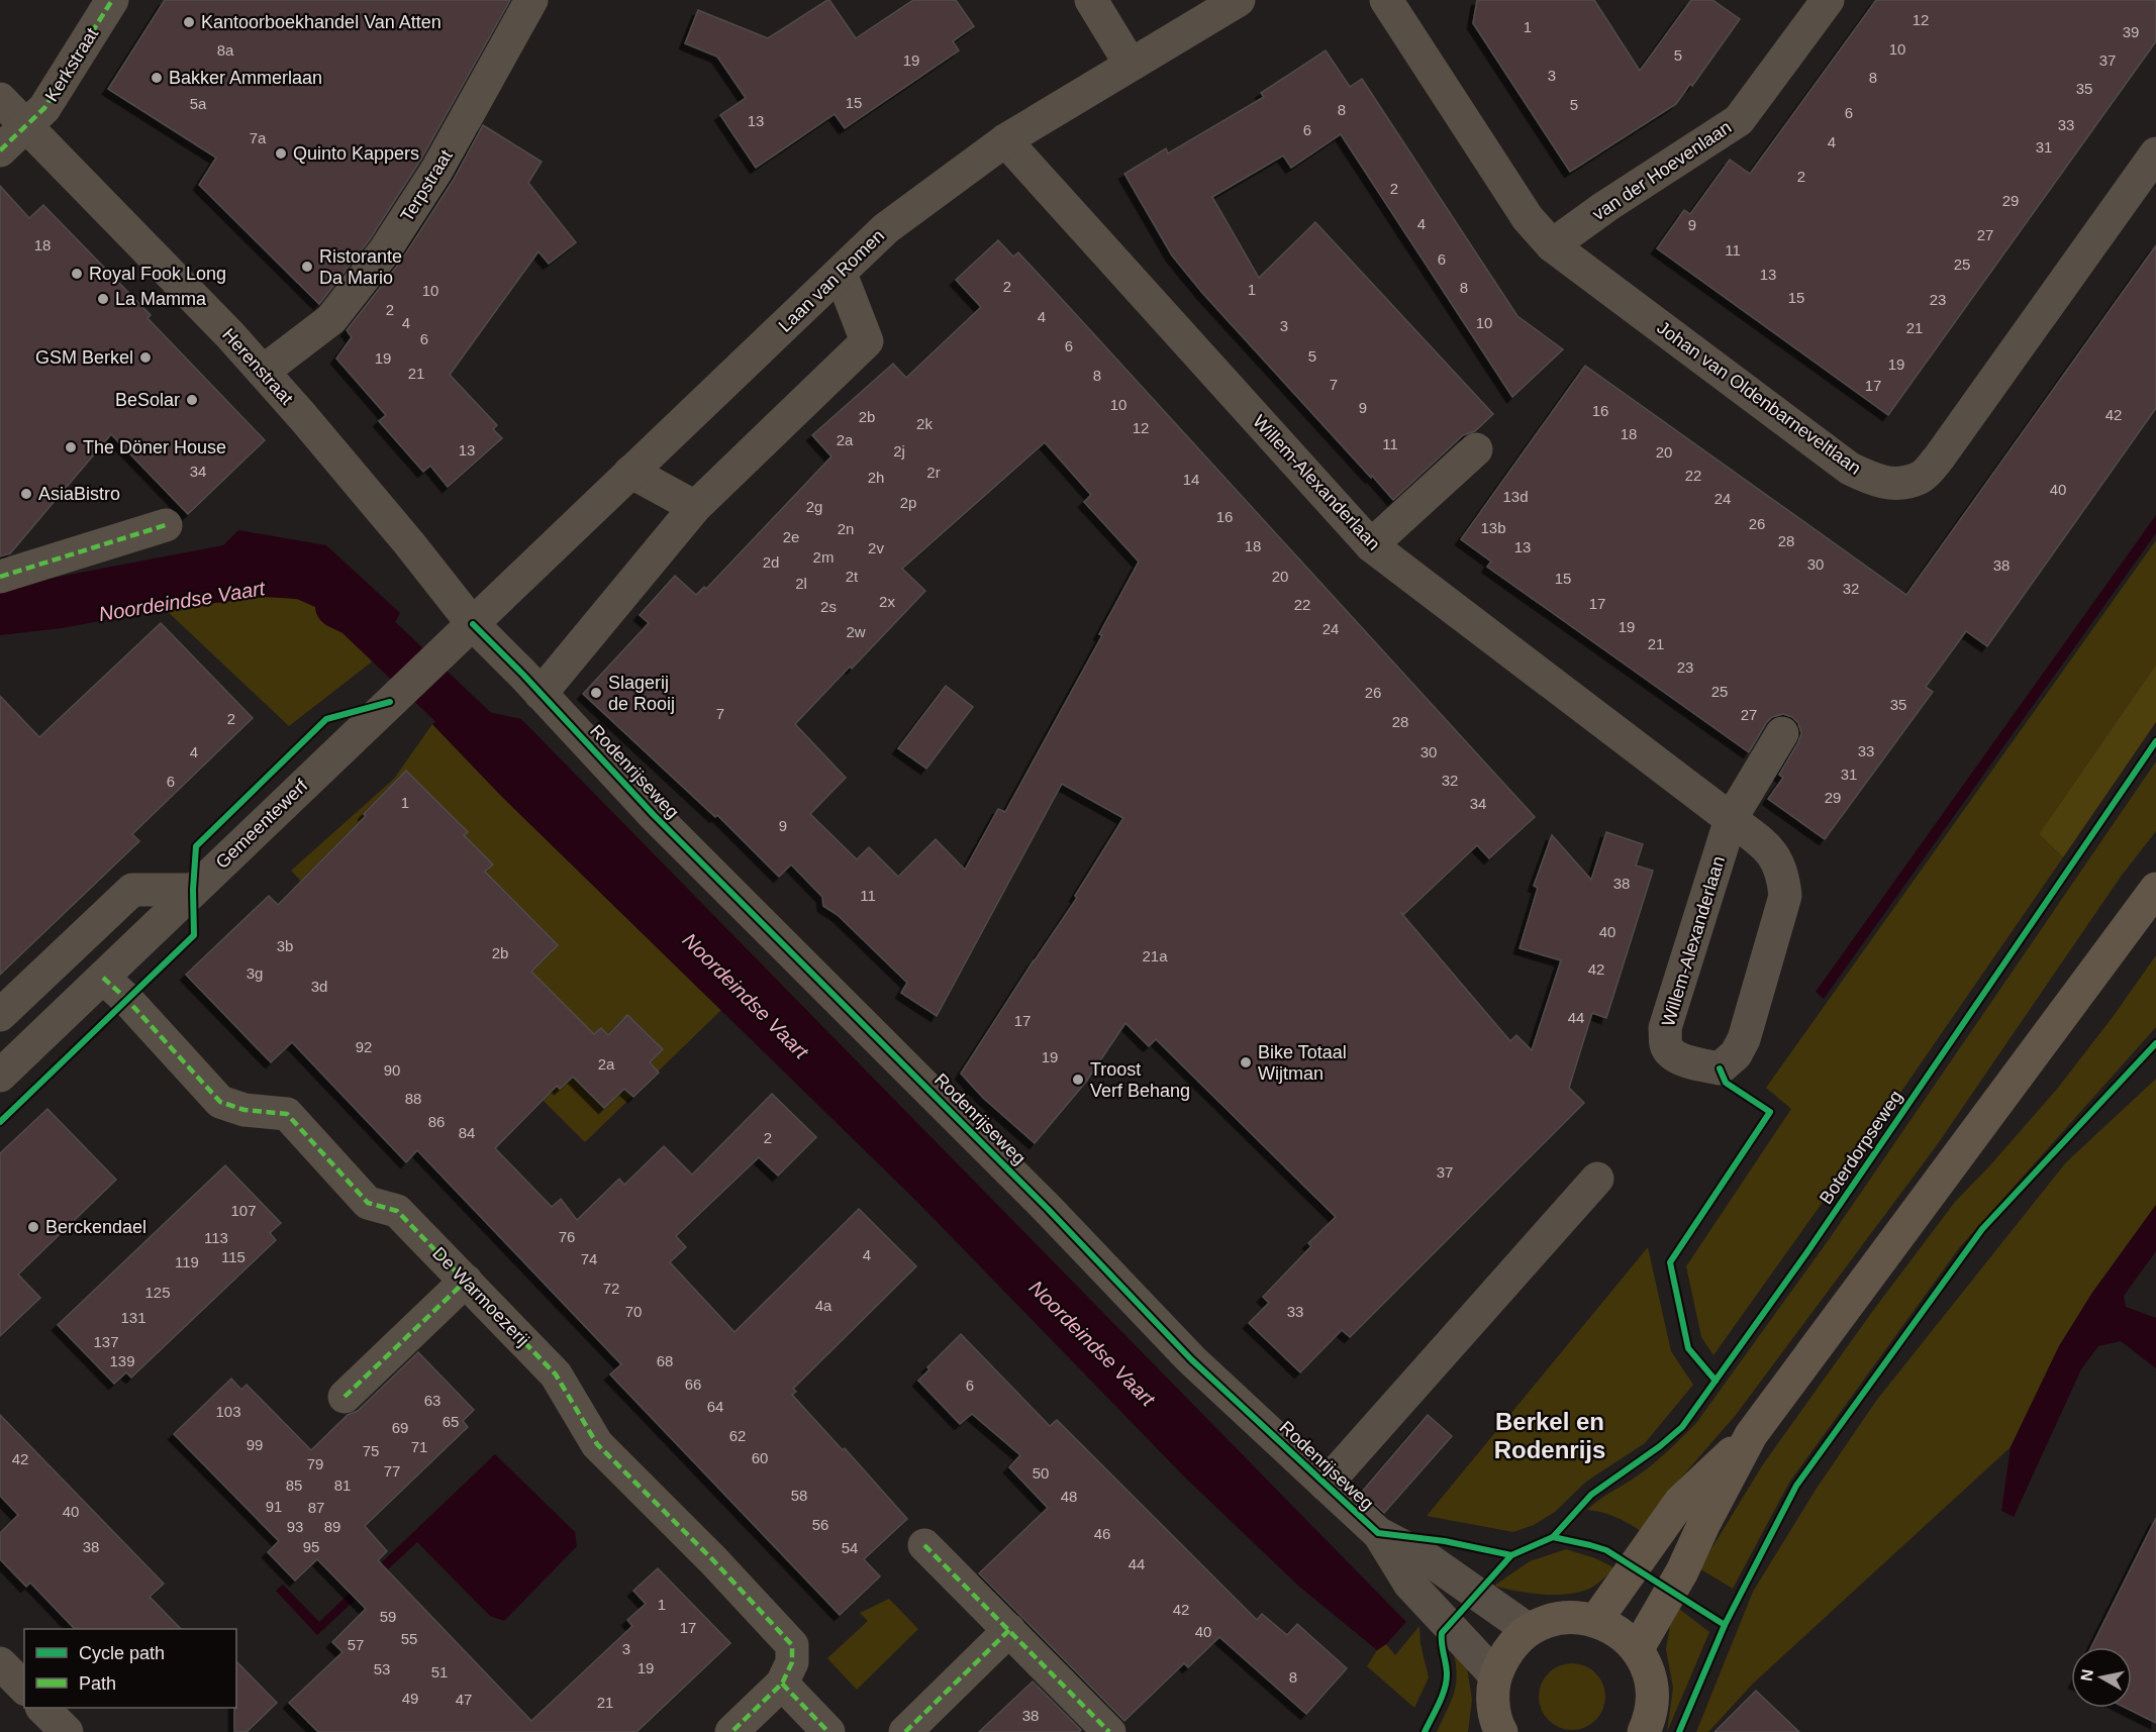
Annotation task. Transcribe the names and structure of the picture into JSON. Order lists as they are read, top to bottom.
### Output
{
  "streets": {
    "street": [
      "Kerkstraat",
      "van der Hoevenlaan",
      "Terpstraat",
      "Laan van Romen",
      "Herenstraat",
      "Johan van Oldenbarneveltlaan",
      "Willem-Alexanderlaan",
      "Rodenrijseweg",
      "Gemeentewerf",
      "De Warmoezerij"
    ],
    "cycle path": ["Boterdorpseweg"]
  },
  "crossings": [
    ["Kerkstraat", "Herenstraat"],
    ["van der Hoevenlaan", "Johan van Oldenbarneveltlaan"],
    ["Terpstraat", "Herenstraat"],
    ["Laan van Romen", "Herenstraat"],
    ["Laan van Romen", "Willem-Alexanderlaan"],
    ["Laan van Romen", "Rodenrijseweg"],
    ["Laan van Romen", "Gemeentewerf"],
    ["Herenstraat", "Rodenrijseweg"],
    ["Herenstraat", "Gemeentewerf"],
    ["Rodenrijseweg", "Gemeentewerf"],
    ["Gemeentewerf", "De Warmoezerij"]
  ],
  "districts": ["Berkel en Rodenrijs"],
  "water": ["Noordeindse Vaart"],
  "places": [
    "Kantoorboekhandel Van Atten",
    "Bakker Ammerlaan",
    "Quinto Kappers",
    "Ristorante Da Mario",
    "Royal Fook Long",
    "La Mamma",
    "GSM Berkel",
    "BeSolar",
    "The Döner House",
    "AsiaBistro",
    "Slagerij de Rooij",
    "Bike Totaal Wijtman",
    "Troost Verf Behang",
    "Berckendael"
  ],
  "house_numbers": [
    "12",
    "1",
    "39",
    "10",
    "8a",
    "5",
    "19",
    "37",
    "3",
    "8",
    "35",
    "15",
    "5a",
    "5",
    "8",
    "6",
    "13",
    "33",
    "6",
    "7a",
    "4",
    "31",
    "2",
    "2",
    "29",
    "4",
    "9",
    "27",
    "18",
    "11",
    "6",
    "25",
    "13",
    "2",
    "8",
    "1",
    "10",
    "15",
    "23",
    "2",
    "4",
    "4",
    "10",
    "3",
    "21",
    "6",
    "6",
    "5",
    "19",
    "19",
    "21",
    "8",
    "7",
    "17",
    "10",
    "9",
    "16",
    "42",
    "2b",
    "2k",
    "12",
    "18",
    "2a",
    "11",
    "13",
    "2j",
    "20",
    "34",
    "2r",
    "22",
    "2h",
    "14",
    "40",
    "13d",
    "24",
    "2p",
    "2g",
    "16",
    "26",
    "13b",
    "2n",
    "2e",
    "28",
    "18",
    "13",
    "2v",
    "2m",
    "2d",
    "30",
    "38",
    "2t",
    "20",
    "15",
    "2l",
    "32",
    "2x",
    "17",
    "22",
    "2s",
    "19",
    "24",
    "2w",
    "21",
    "23",
    "25",
    "26",
    "35",
    "7",
    "27",
    "2",
    "28",
    "33",
    "4",
    "30",
    "31",
    "32",
    "6",
    "29",
    "1",
    "34",
    "9",
    "38",
    "11",
    "40",
    "3b",
    "2b",
    "21a",
    "42",
    "3g",
    "3d",
    "44",
    "17",
    "92",
    "19",
    "2a",
    "90",
    "88",
    "86",
    "84",
    "2",
    "37",
    "107",
    "76",
    "113",
    "4",
    "115",
    "74",
    "119",
    "72",
    "125",
    "4a",
    "70",
    "33",
    "131",
    "137",
    "139",
    "68",
    "66",
    "6",
    "63",
    "64",
    "103",
    "65",
    "69",
    "62",
    "99",
    "71",
    "75",
    "60",
    "42",
    "79",
    "77",
    "50",
    "85",
    "81",
    "58",
    "48",
    "91",
    "87",
    "40",
    "56",
    "93",
    "89",
    "46",
    "38",
    "95",
    "54",
    "44",
    "1",
    "42",
    "59",
    "17",
    "40",
    "55",
    "57",
    "3",
    "19",
    "53",
    "51",
    "8",
    "49",
    "47",
    "21",
    "38"
  ],
  "legend": ["Cycle path", "Path"],
  "north": "left"
}
